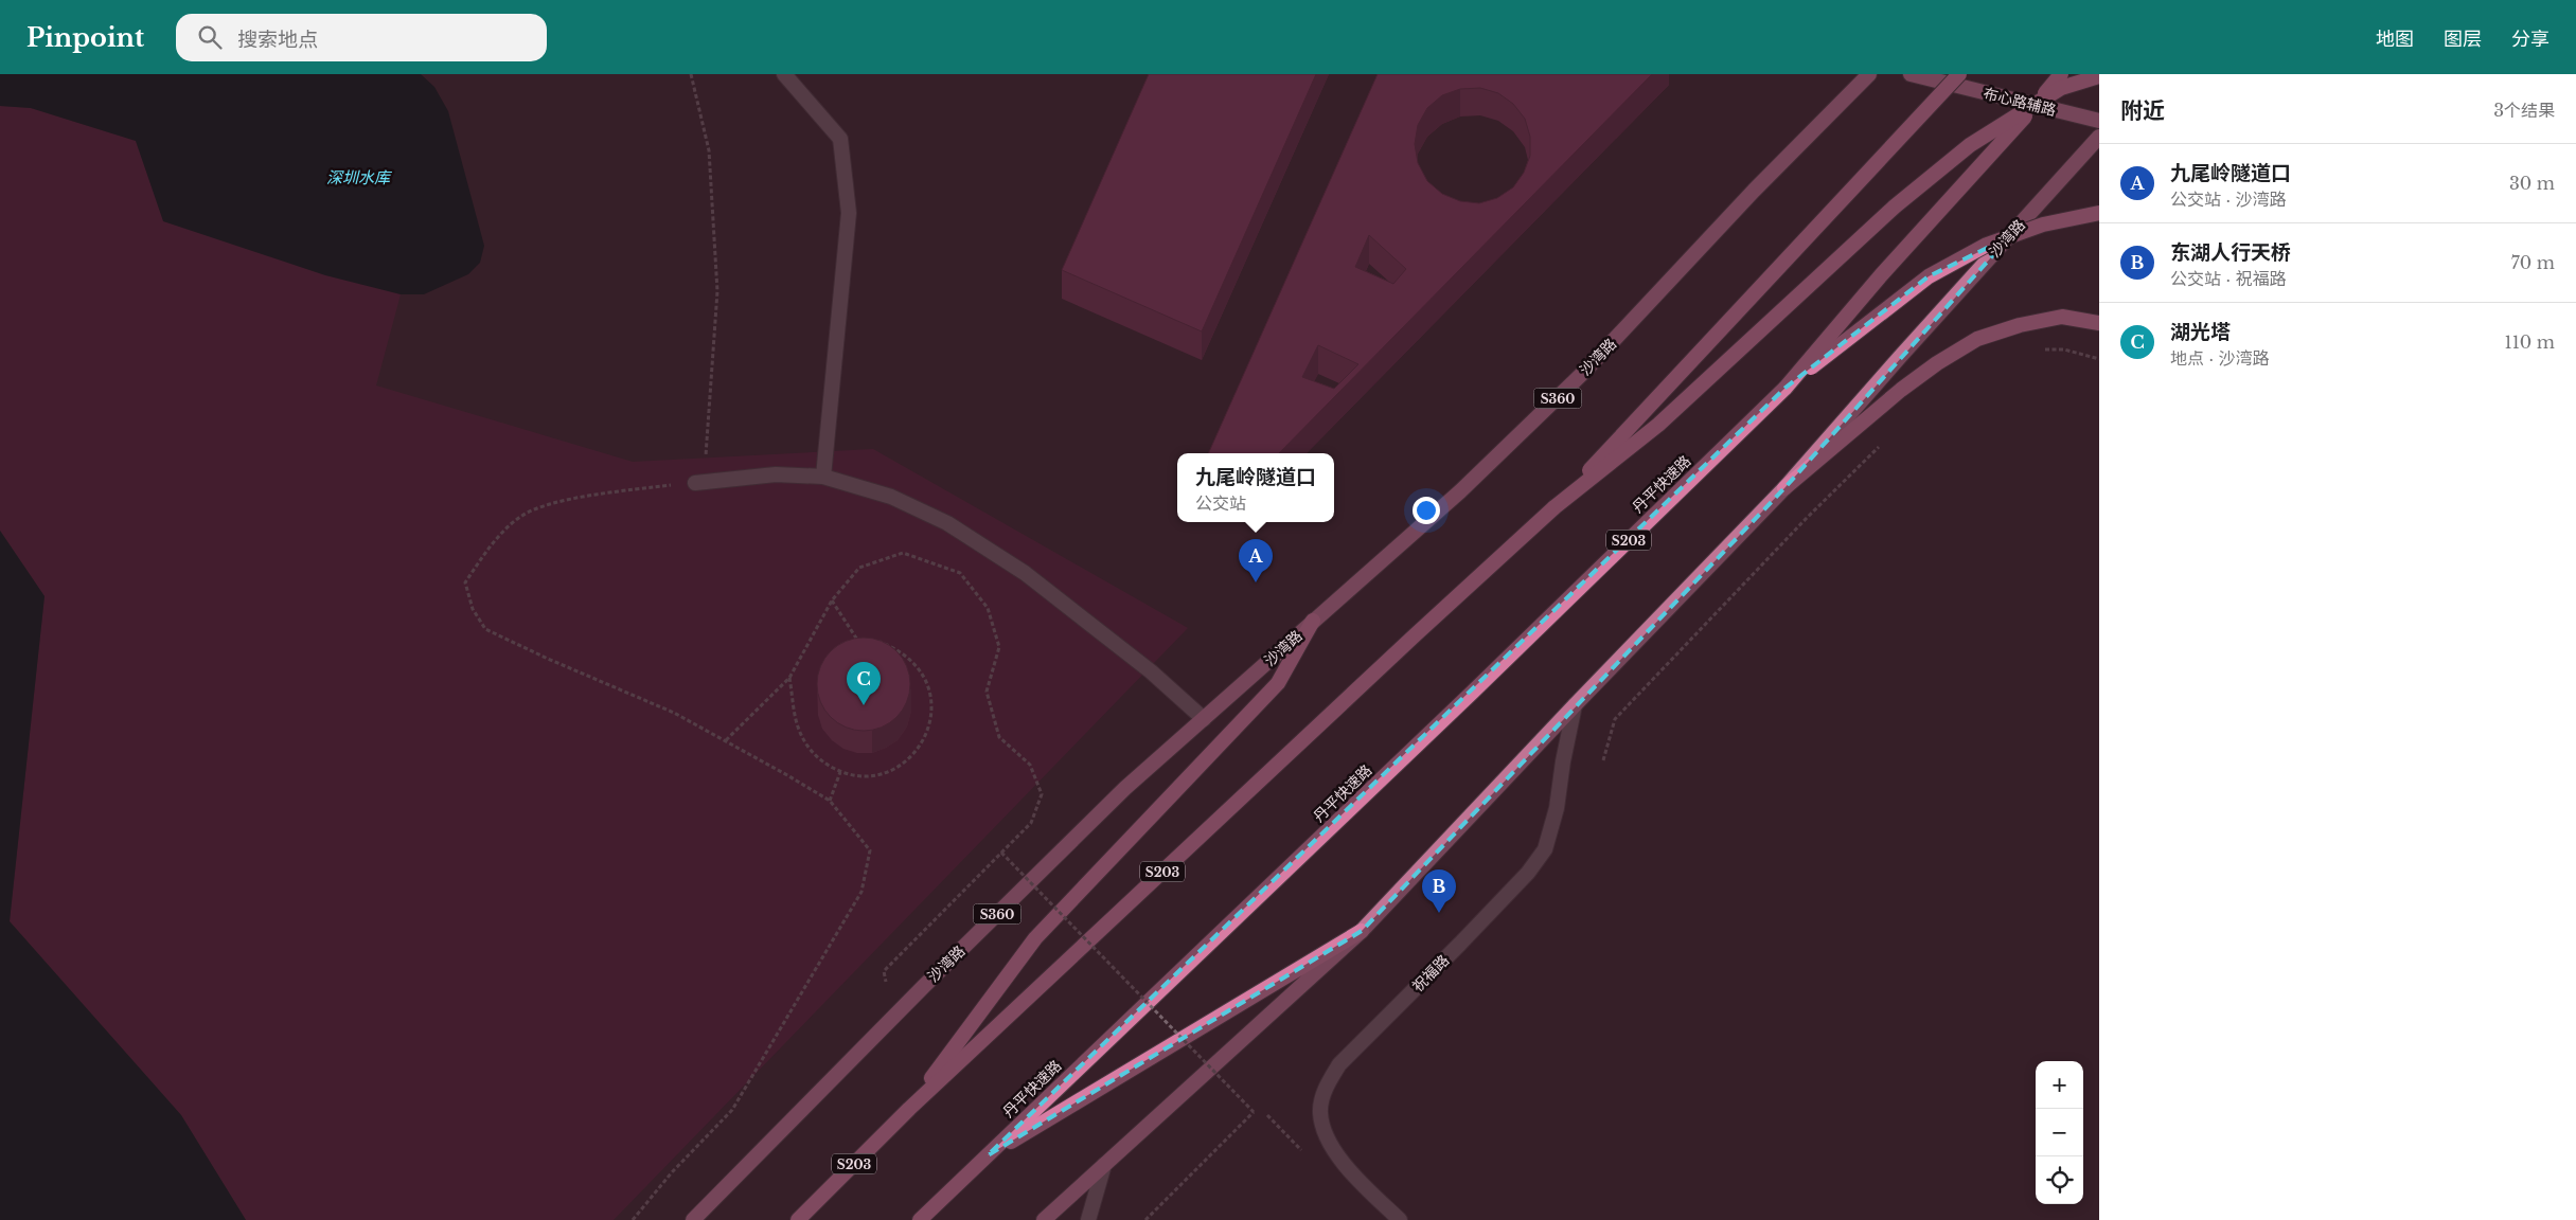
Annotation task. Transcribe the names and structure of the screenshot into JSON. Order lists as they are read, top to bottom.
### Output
{
  "streets": {
    "highway": ["丹平快速路", "S203"],
    "main road": ["布心路辅路", "沙湾路", "S360"],
    "street": ["祝福路"]
  },
  "crossings": [
    ["沙湾路", "祝福路"]
  ],
  "water": ["深圳水库"],
  "page": {
    "header": "Pinpoint",
    "search": "搜索地点",
    "nav": ["地图", "图层", "分享"],
    "heading": ["附近", "3个结果"],
    "list": [
      {
        "mark": "A",
        "name": "九尾岭隧道口",
        "note": "公交站 · 沙湾路",
        "value": "30 m"
      },
      {
        "mark": "B",
        "name": "东湖人行天桥",
        "note": "公交站 · 祝福路",
        "value": "70 m"
      },
      {
        "mark": "C",
        "name": "湖光塔",
        "note": "地点 · 沙湾路",
        "value": "110 m"
      }
    ],
    "popup": ["九尾岭隧道口", "公交站"],
    "pins": ["A", "C", "B"],
    "map_buttons": ["+", "−"]
  }
}
